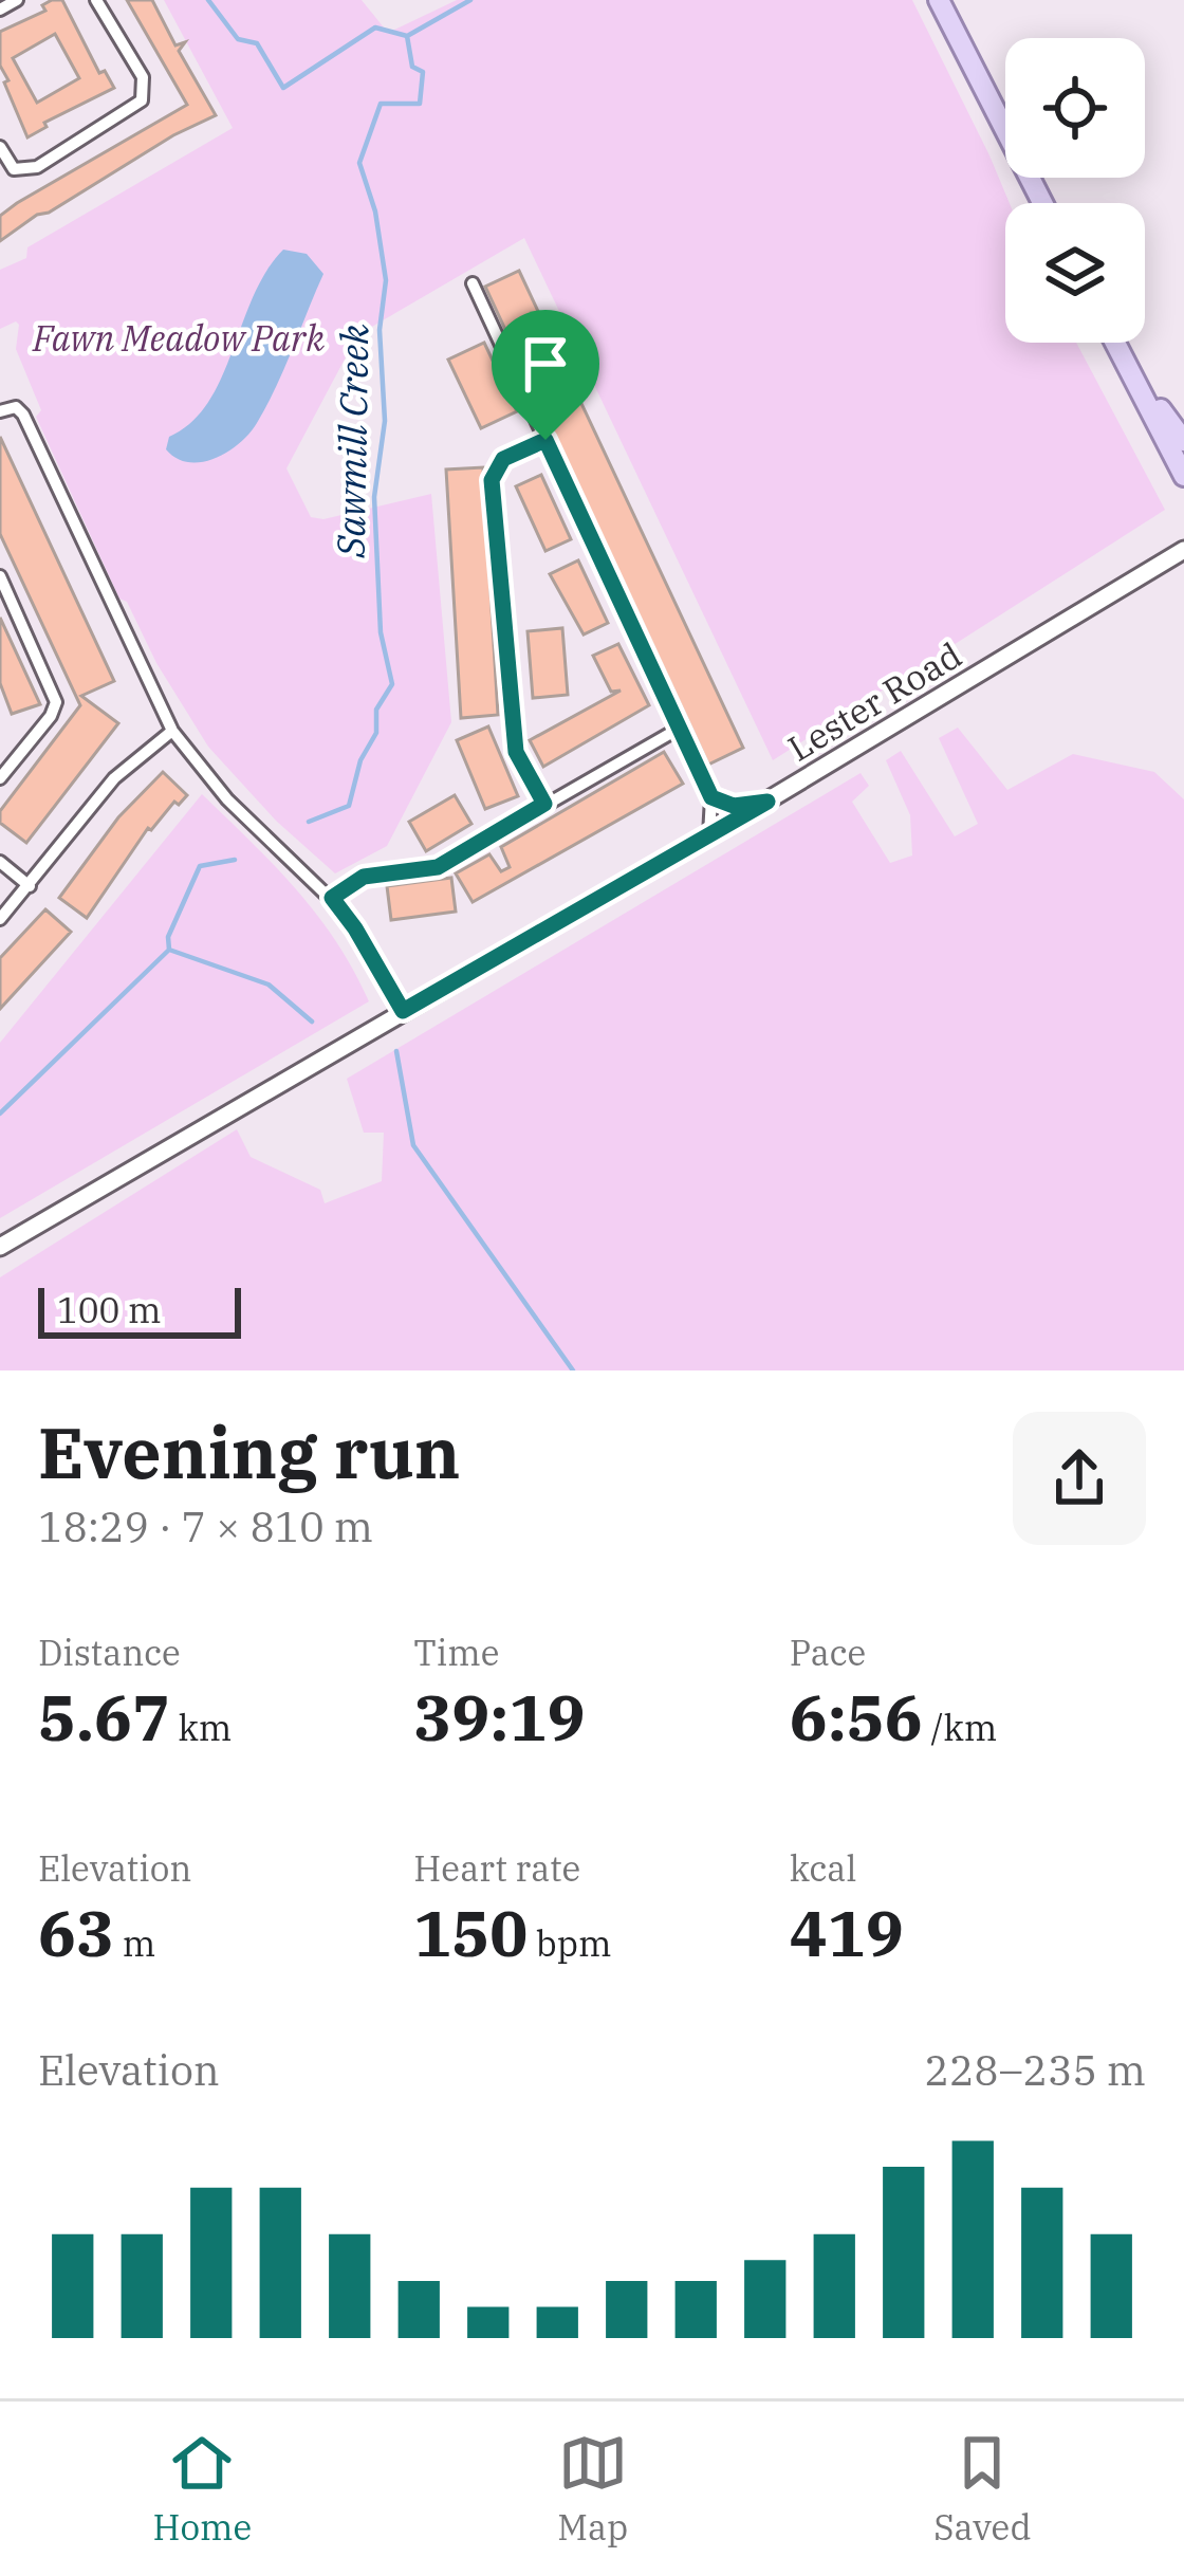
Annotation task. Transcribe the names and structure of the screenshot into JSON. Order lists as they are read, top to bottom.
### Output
{
  "streets": {
    "main road": ["Lester Road"]
  },
  "water": ["Sawmill Creek"],
  "parks": ["Fawn Meadow Park"],
  "scale_bar": "100 m",
  "page": {
    "scale": "100 m",
    "heading": ["Evening run", "18:29 · 7 × 810 m"],
    "stats": [
      ["Distance", "5.67 km"],
      ["Time", "39:19"],
      ["Pace", "6:56 /km"],
      ["Elevation", "63 m"],
      ["Heart rate", "150 bpm"],
      ["kcal", "419"]
    ],
    "chart": ["Elevation", "228–235 m"],
    "tabs": ["Home", "Map", "Saved"]
  }
}
